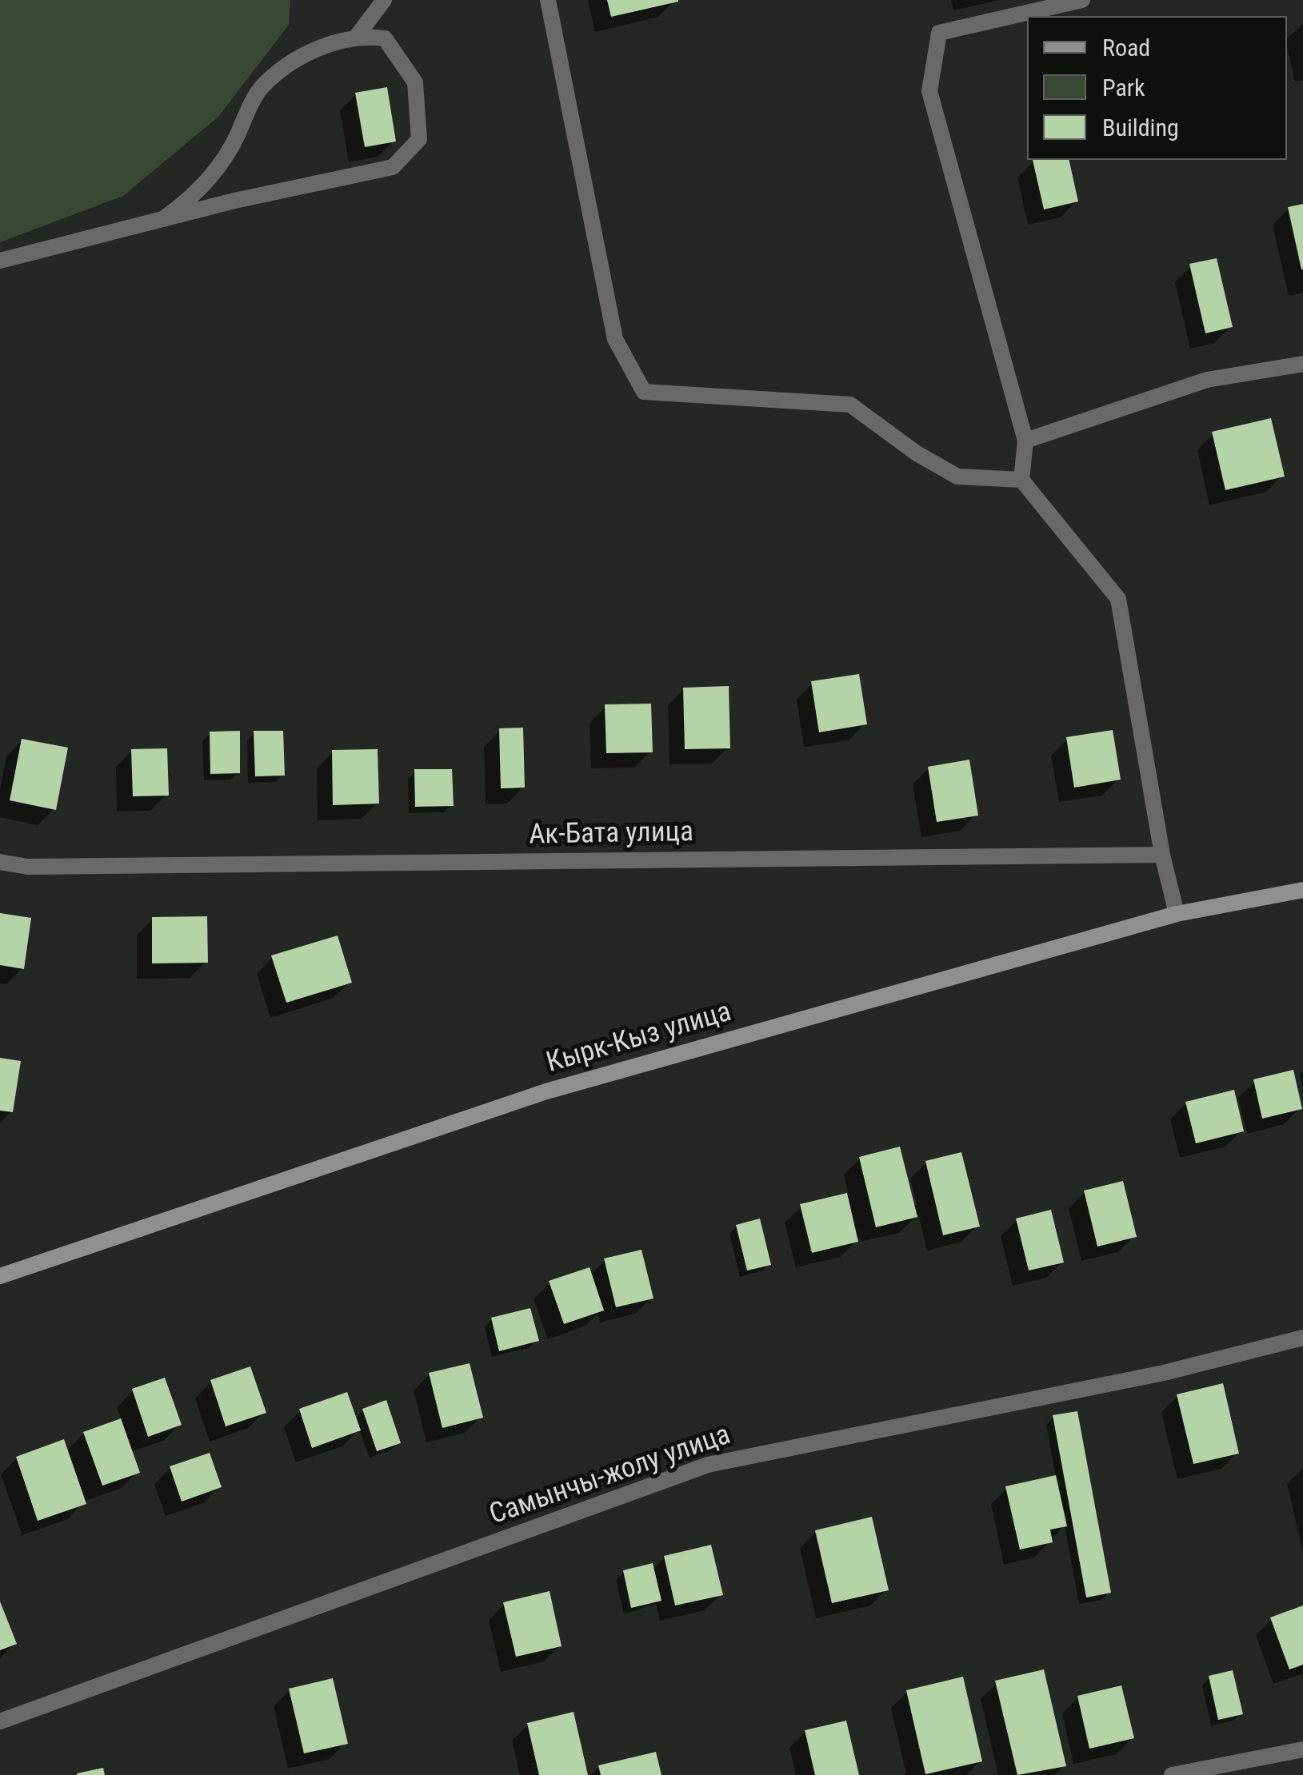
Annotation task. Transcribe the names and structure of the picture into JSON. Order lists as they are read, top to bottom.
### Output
{
  "streets": {
    "street": ["Ак-Бата улица", "Кырк-Кыз улица", "Самынчы-жолу улица"]
  },
  "legend": ["Road", "Park", "Building"]
}
